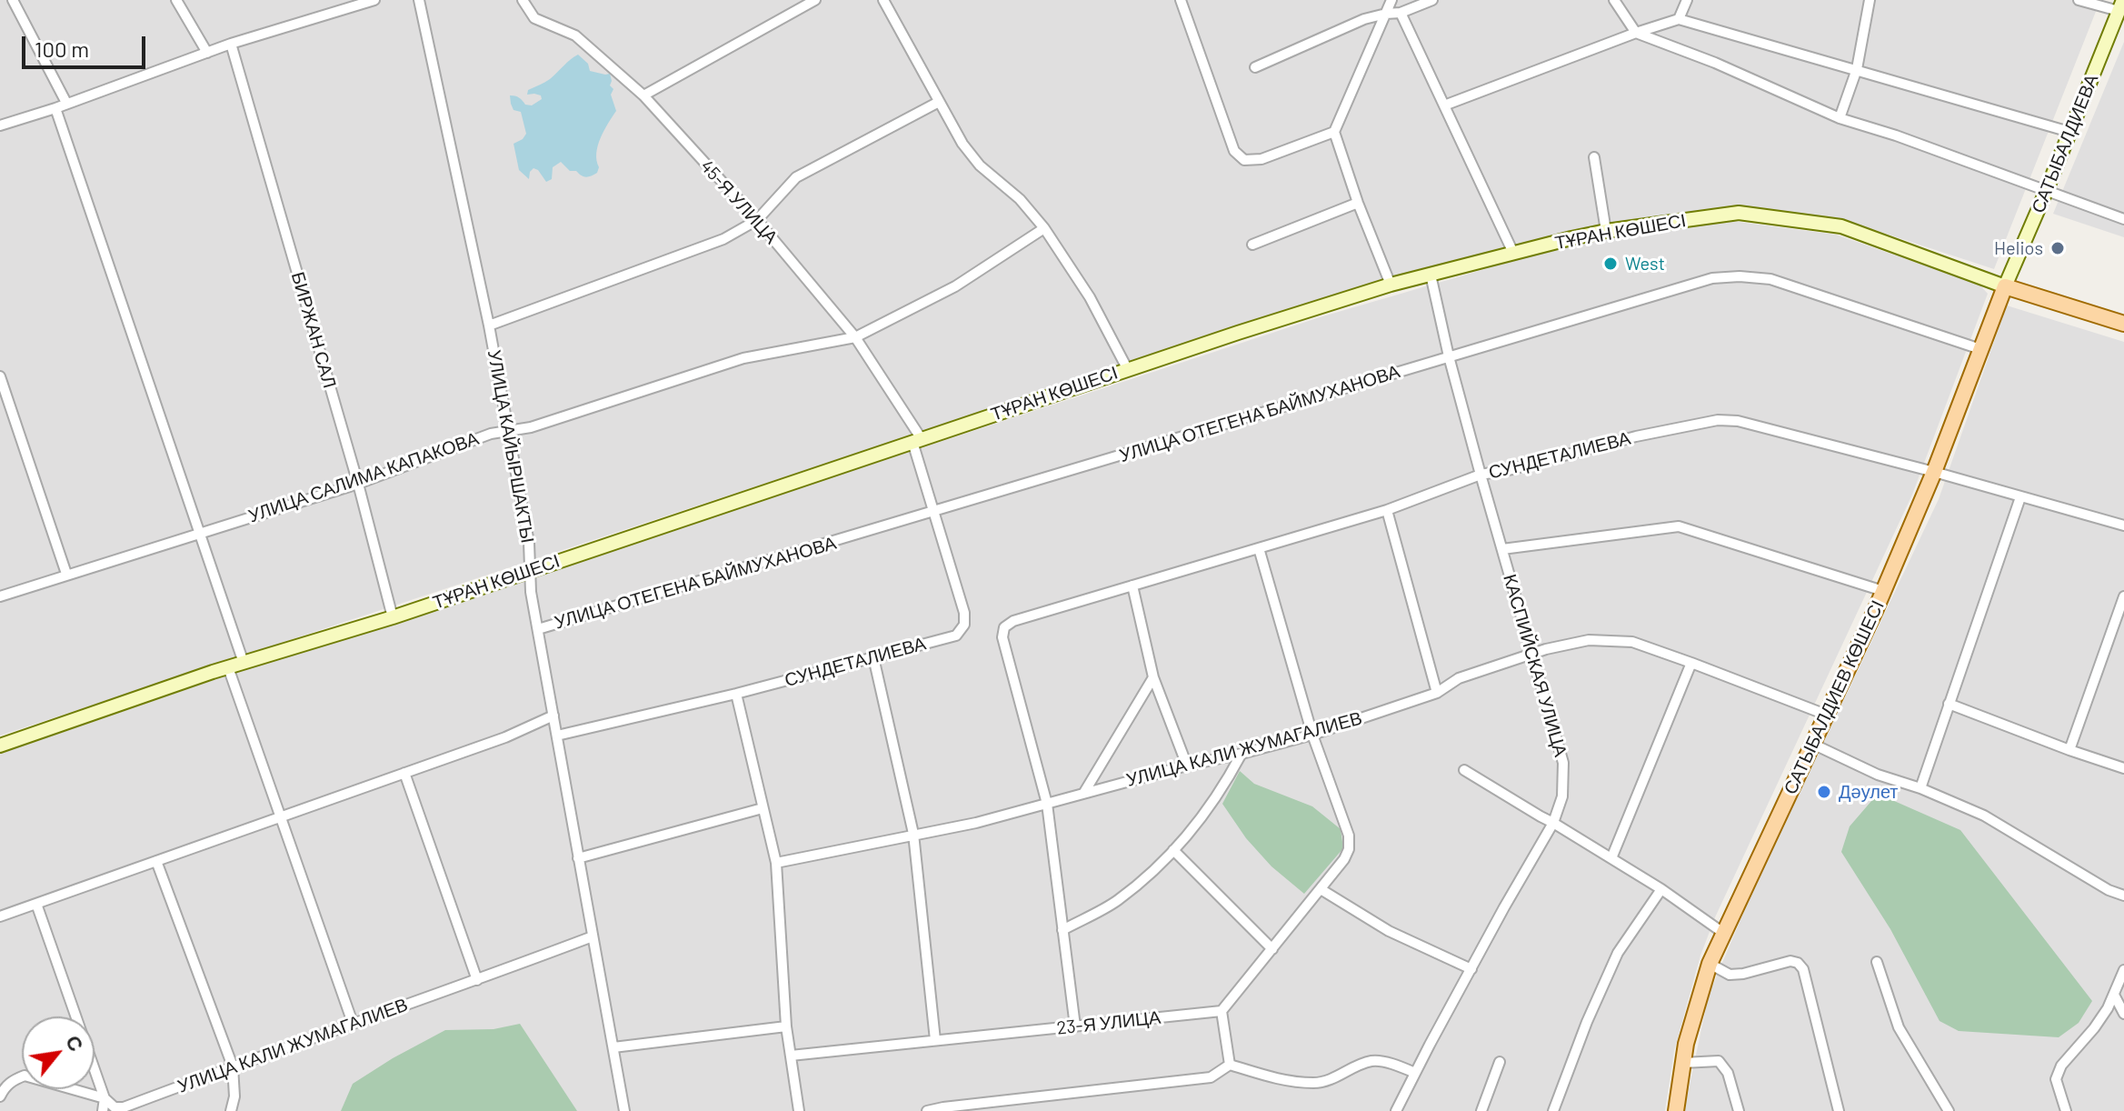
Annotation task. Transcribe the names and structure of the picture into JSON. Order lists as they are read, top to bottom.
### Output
{
  "streets": {
    "main road": ["ТҰРАН КӨШЕСІ", "САТЫБАЛДИЕВ КӨШЕСІ"],
    "street": [
      "САТЫБАЛДИЕВА",
      "45-Я УЛИЦА",
      "БИРЖАН САЛ",
      "УЛИЦА ОТЕГЕНА БАЙМУХАНОВА",
      "УЛИЦА КАЙЫРШАКТЫ",
      "СУНДЕТАЛИЕВА",
      "УЛИЦА САЛИМА КАПАКОВА",
      "КАСПИЙСКАЯ УЛИЦА",
      "УЛИЦА КАЛИ ЖУМАГАЛИЕВ",
      "23-Я УЛИЦА"
    ]
  },
  "crossings": [
    ["САТЫБАЛДИЕВА", "ТҰРАН КӨШЕСІ"],
    ["САТЫБАЛДИЕВА", "САТЫБАЛДИЕВ КӨШЕСІ"],
    ["45-Я УЛИЦА", "ТҰРАН КӨШЕСІ"],
    ["45-Я УЛИЦА", "СУНДЕТАЛИЕВА"],
    ["45-Я УЛИЦА", "УЛИЦА САЛИМА КАПАКОВА"],
    ["ТҰРАН КӨШЕСІ", "БИРЖАН САЛ"],
    ["ТҰРАН КӨШЕСІ", "УЛИЦА КАЙЫРШАКТЫ"],
    ["ТҰРАН КӨШЕСІ", "СУНДЕТАЛИЕВА"],
    ["ТҰРАН КӨШЕСІ", "КАСПИЙСКАЯ УЛИЦА"],
    ["ТҰРАН КӨШЕСІ", "САТЫБАЛДИЕВ КӨШЕСІ"],
    ["БИРЖАН САЛ", "УЛИЦА САЛИМА КАПАКОВА"],
    ["УЛИЦА ОТЕГЕНА БАЙМУХАНОВА", "УЛИЦА КАЙЫРШАКТЫ"],
    ["УЛИЦА ОТЕГЕНА БАЙМУХАНОВА", "СУНДЕТАЛИЕВА"],
    ["УЛИЦА ОТЕГЕНА БАЙМУХАНОВА", "КАСПИЙСКАЯ УЛИЦА"],
    ["УЛИЦА ОТЕГЕНА БАЙМУХАНОВА", "САТЫБАЛДИЕВ КӨШЕСІ"],
    ["УЛИЦА КАЙЫРШАКТЫ", "СУНДЕТАЛИЕВА"],
    ["УЛИЦА КАЙЫРШАКТЫ", "УЛИЦА САЛИМА КАПАКОВА"],
    ["УЛИЦА КАЙЫРШАКТЫ", "УЛИЦА КАЛИ ЖУМАГАЛИЕВ"],
    ["СУНДЕТАЛИЕВА", "КАСПИЙСКАЯ УЛИЦА"],
    ["СУНДЕТАЛИЕВА", "САТЫБАЛДИЕВ КӨШЕСІ"],
    ["СУНДЕТАЛИЕВА", "УЛИЦА КАЛИ ЖУМАГАЛИЕВ"],
    ["КАСПИЙСКАЯ УЛИЦА", "УЛИЦА КАЛИ ЖУМАГАЛИЕВ"],
    ["САТЫБАЛДИЕВ КӨШЕСІ", "УЛИЦА КАЛИ ЖУМАГАЛИЕВ"]
  ],
  "places": ["Helios", "West", "Дәулет"],
  "scale_bar": "100 m",
  "north": "top right"
}
